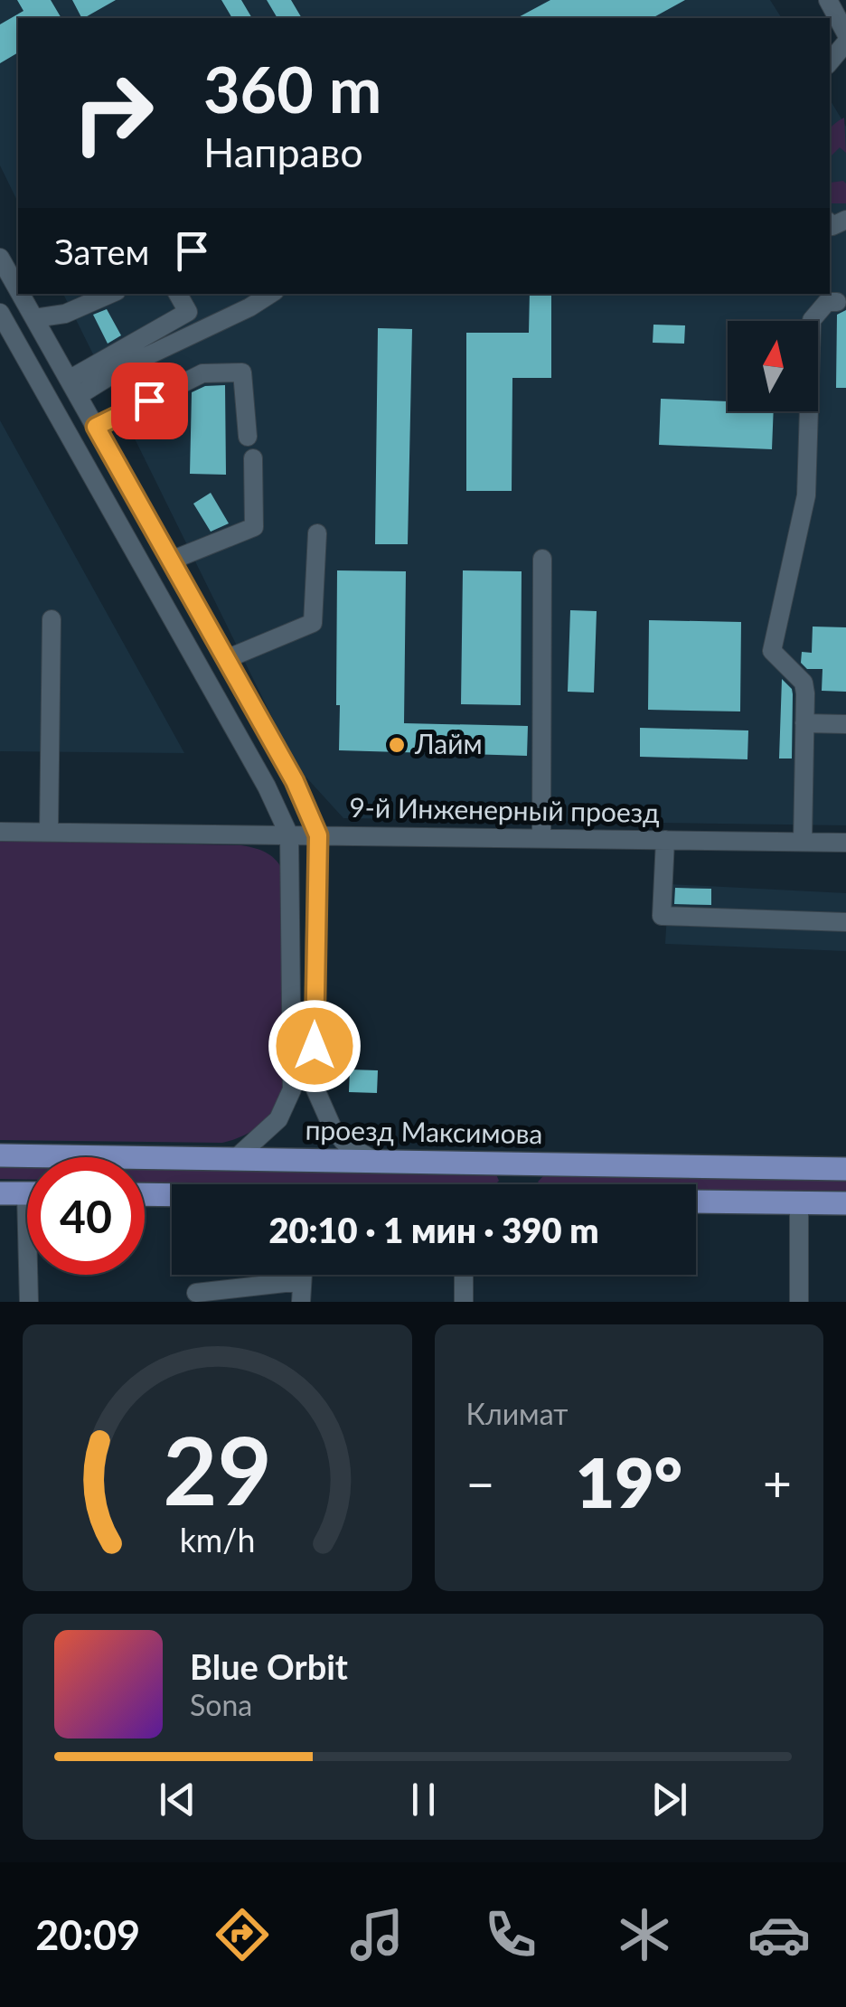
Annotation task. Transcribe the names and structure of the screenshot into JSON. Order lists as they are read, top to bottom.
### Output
{
  "streets": {
    "main road": ["проезд Максимова"],
    "street": ["9-й Инженерный проезд"]
  },
  "places": ["Лайм"],
  "north": "top",
  "page": {
    "turn": ["360 m", "Направо"],
    "then": "Затем",
    "limit": "40",
    "trip": "20:10 · 1 мин · 390 m",
    "tile": "Климат",
    "heat": ["−", "19°", "+"],
    "song": ["Blue Orbit", "Sona"],
    "tabs": "20:09",
    "gauge": ["29", "km/h"]
  }
}
